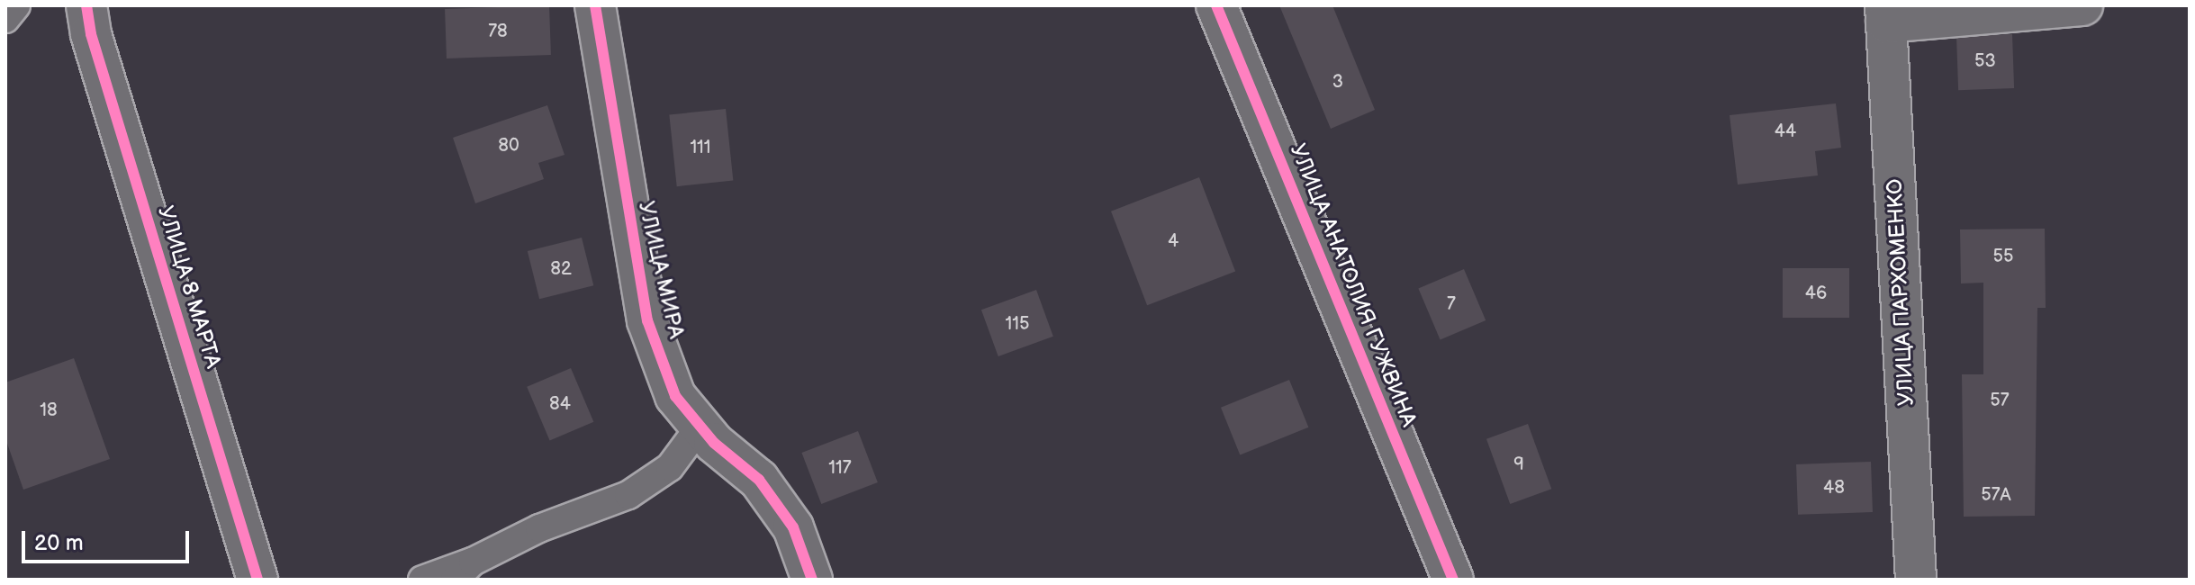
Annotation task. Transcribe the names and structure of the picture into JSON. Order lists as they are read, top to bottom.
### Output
{
  "streets": {
    "street": [
      "УЛИЦА МИРА",
      "УЛИЦА АНАТОЛИЯ ГУЖВИНА",
      "УЛИЦА 8 МАРТА",
      "УЛИЦА ПАРХОМЕНКО"
    ]
  },
  "house_numbers": [
    "78",
    "53",
    "3",
    "44",
    "80",
    "111",
    "4",
    "55",
    "82",
    "46",
    "7",
    "115",
    "57",
    "84",
    "18",
    "9",
    "117",
    "48",
    "57А"
  ],
  "scale_bar": "20 m"
}
